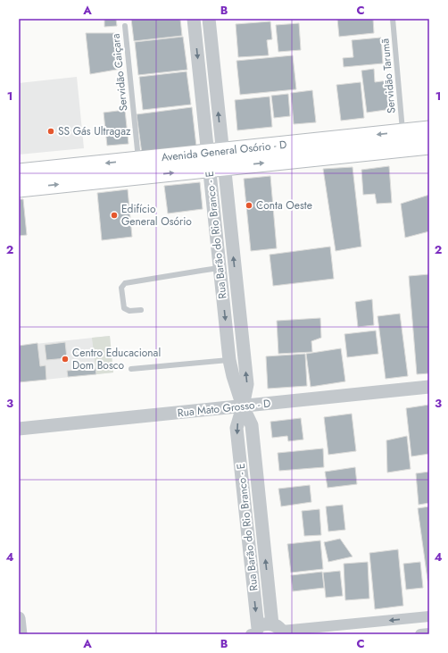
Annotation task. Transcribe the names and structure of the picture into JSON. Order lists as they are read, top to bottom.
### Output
{
  "streets": {
    "main road": ["Avenida General Osório - D"],
    "street": ["Rua Barão do Rio Branco - E", "Rua Mato Grosso - D"],
    "lane": ["Servidão Caiçara", "Servidão Tarumã"]
  },
  "crossings": [
    ["Servidão Caiçara", "Avenida General Osório - D"],
    ["Servidão Tarumã", "Avenida General Osório - D"],
    ["Avenida General Osório - D", "Rua Barão do Rio Branco - E"],
    ["Rua Barão do Rio Branco - E", "Rua Mato Grosso - D"]
  ],
  "places": [
    "SS Gás Ultragaz",
    "Conta Oeste",
    "Edifício General Osório",
    "Centro Educacional Dom Bosco"
  ],
  "grid": {
    "columns": ["A", "B", "C"],
    "rows": [
      "1",
      "2",
      "3",
      "4"
    ]
  }
}
